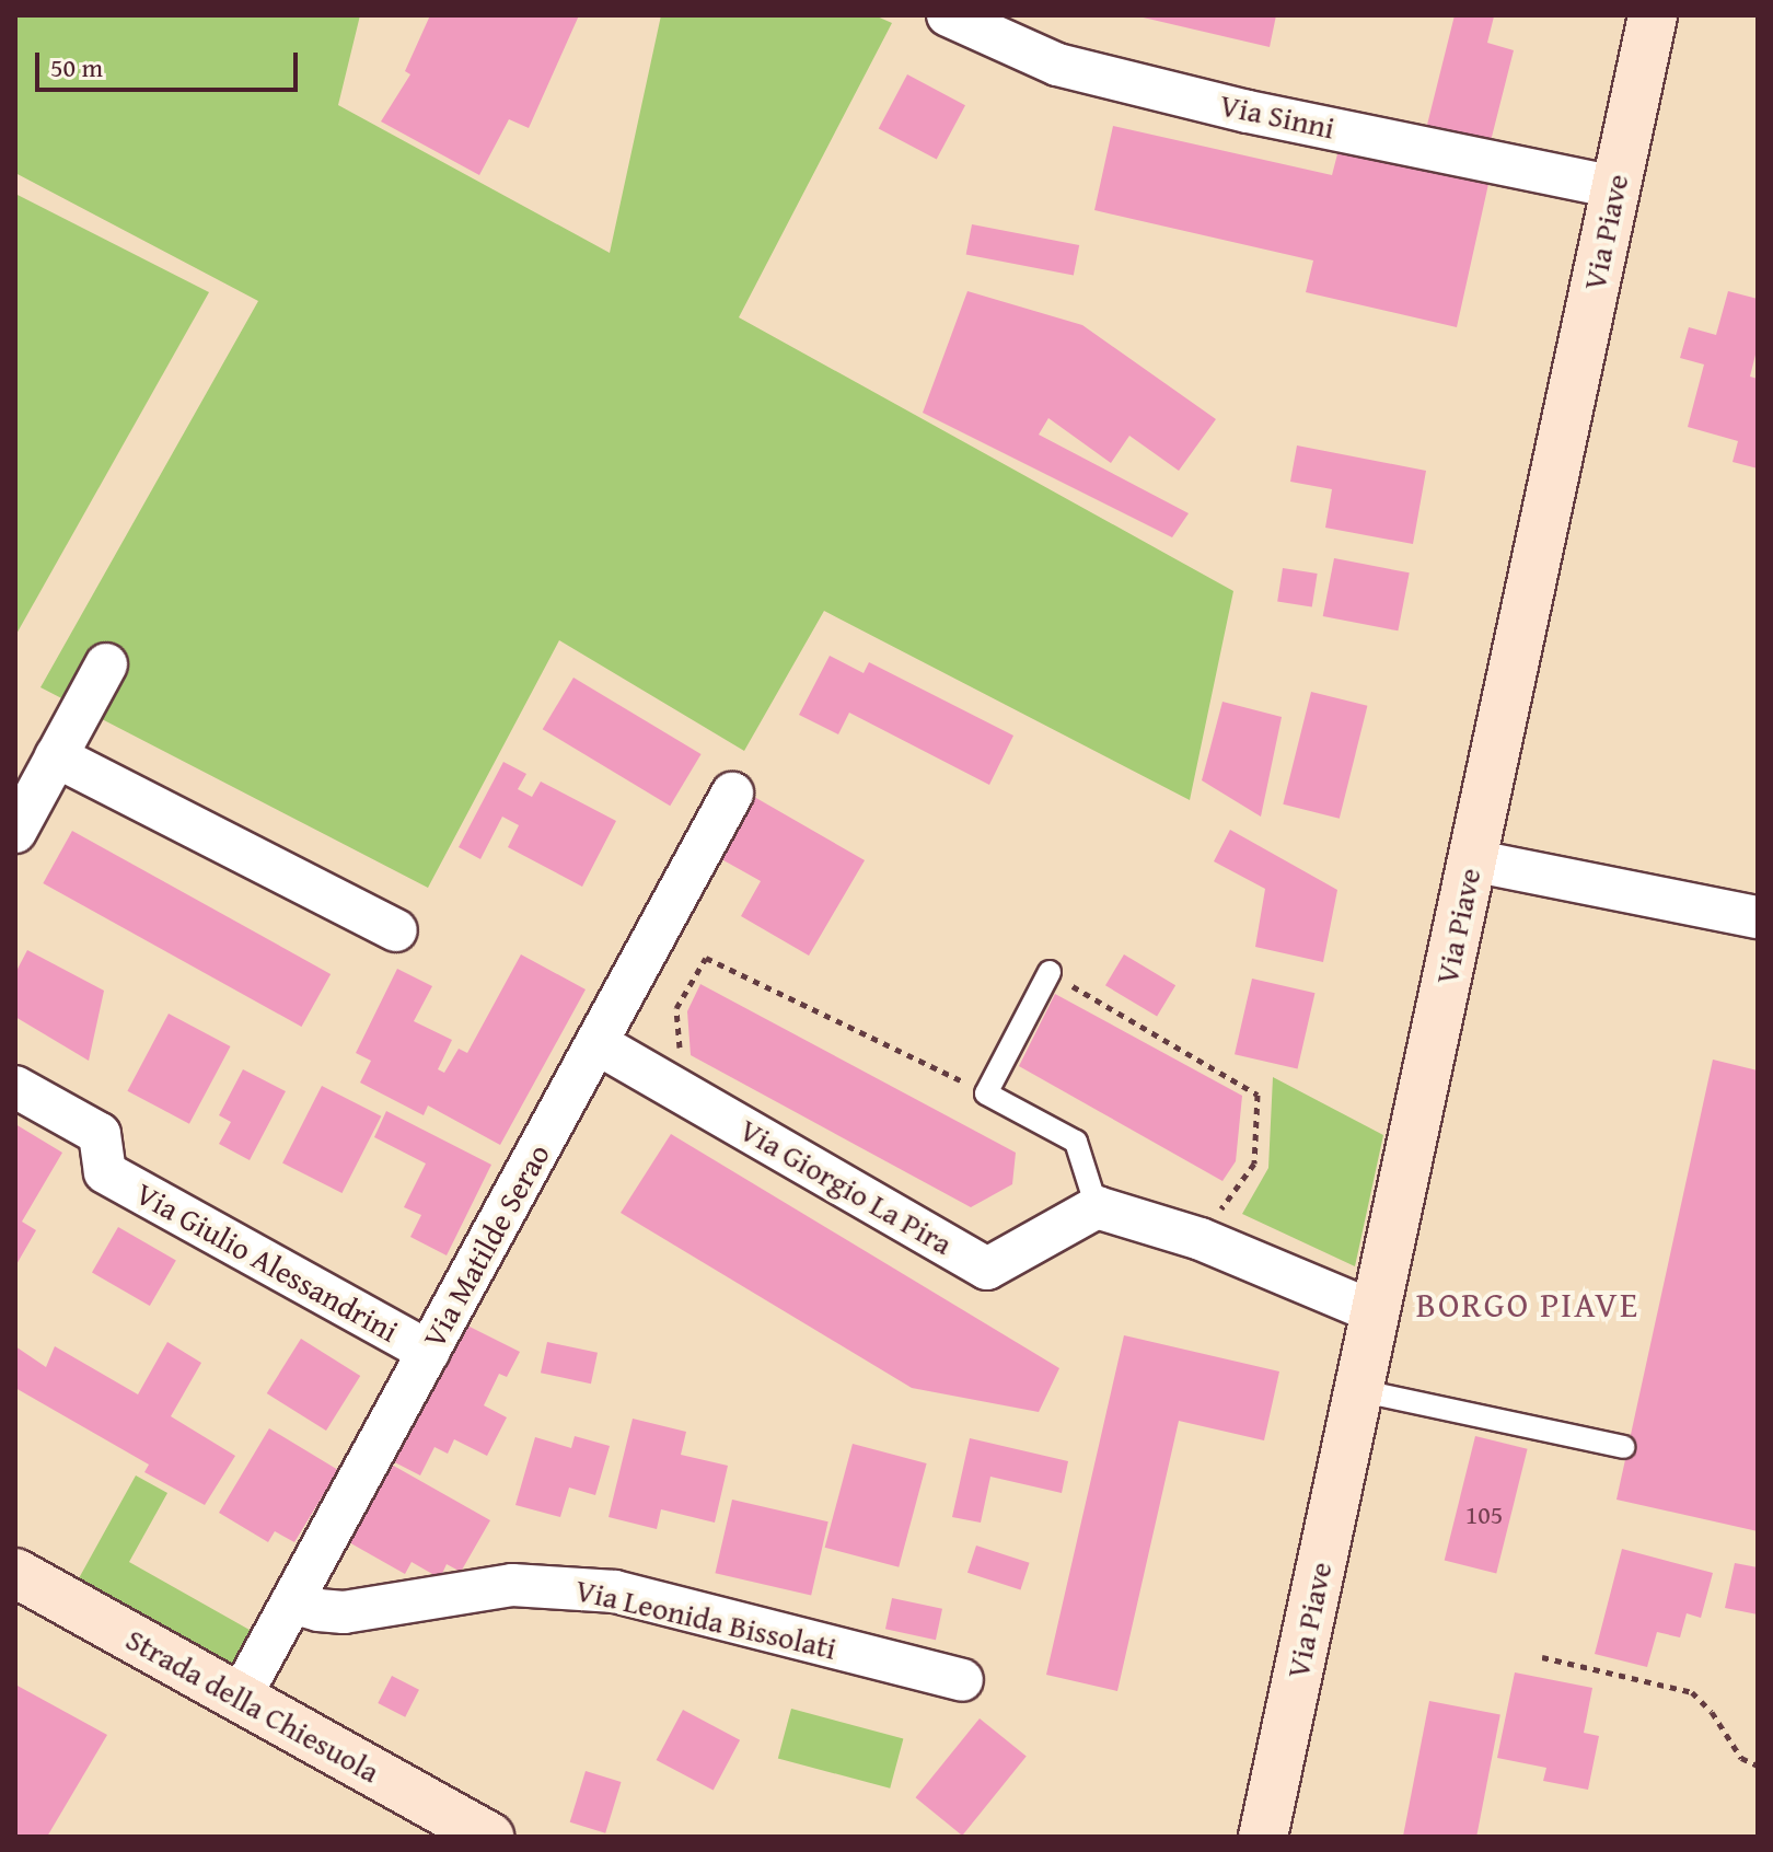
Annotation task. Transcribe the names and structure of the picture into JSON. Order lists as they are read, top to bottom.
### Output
{
  "streets": {
    "main road": ["Via Piave", "Strada della Chiesuola"],
    "street": [
      "Via Sinni",
      "Via Giorgio La Pira",
      "Via Matilde Serao",
      "Via Giulio Alessandrini",
      "Via Leonida Bissolati"
    ]
  },
  "crossings": [
    ["Via Sinni", "Via Piave"],
    ["Via Giorgio La Pira", "Via Matilde Serao"],
    ["Via Matilde Serao", "Via Giulio Alessandrini"],
    ["Via Matilde Serao", "Via Leonida Bissolati"],
    ["Via Matilde Serao", "Strada della Chiesuola"]
  ],
  "districts": ["BORGO PIAVE"],
  "house_numbers": ["105"],
  "scale_bar": "50 m"
}
